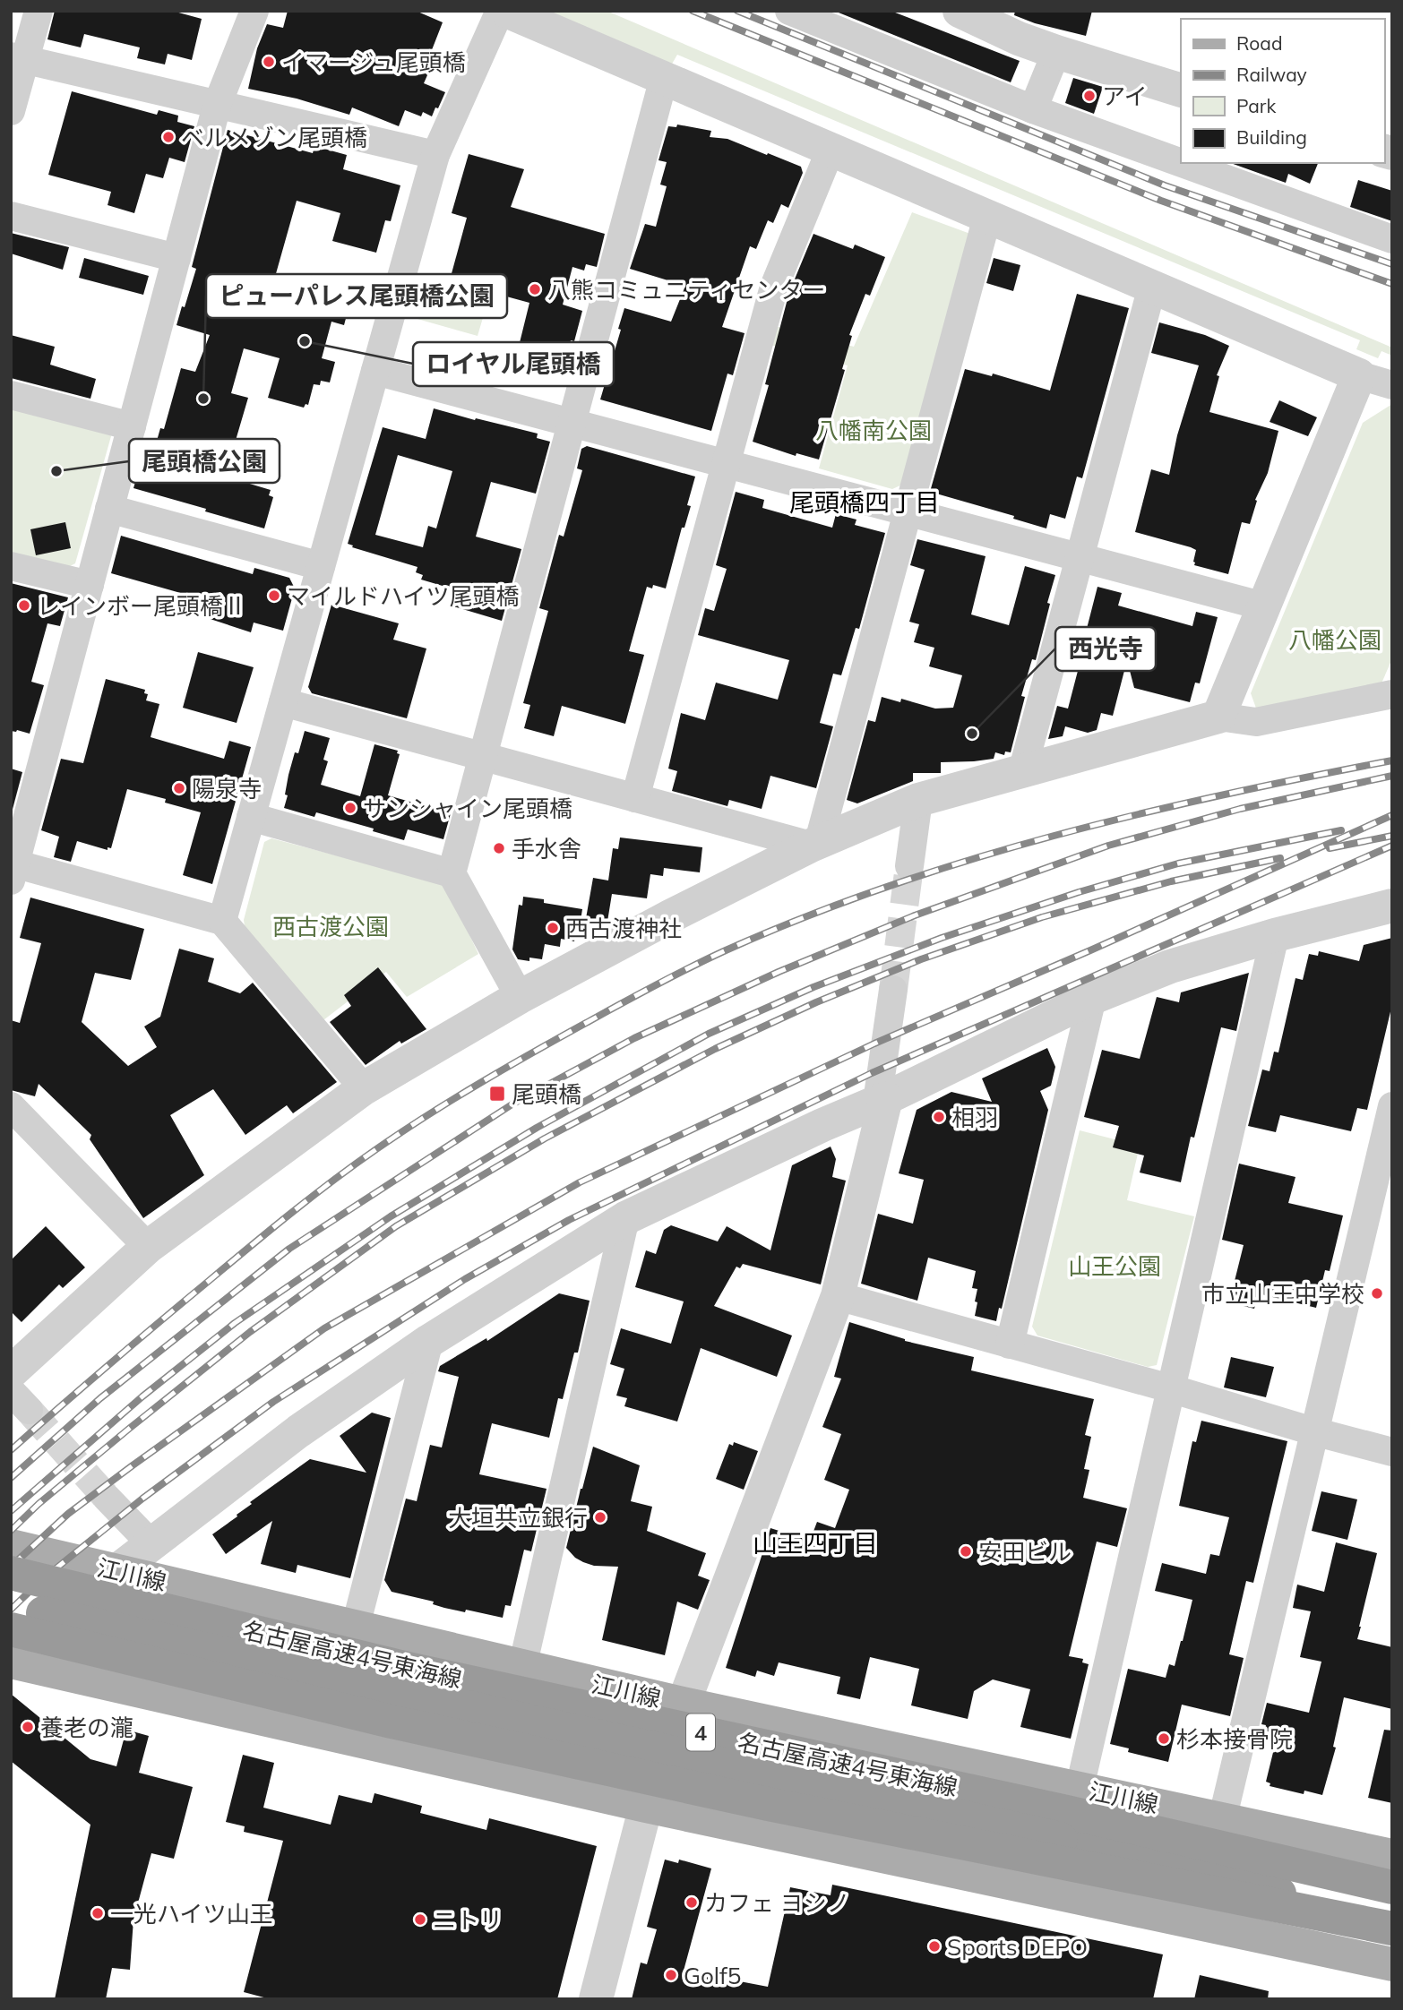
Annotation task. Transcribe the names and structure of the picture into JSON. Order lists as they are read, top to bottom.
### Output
{
  "streets": {
    "highway": ["名古屋高速4号東海線", "4"],
    "main road": ["江川線"]
  },
  "districts": ["尾頭橋四丁目", "山王四丁目"],
  "parks": [
    "八幡南公園",
    "八幡公園",
    "西古渡公園",
    "山王公園"
  ],
  "places": {
    "other": [
      "イマージュ尾頭橋",
      "アイ",
      "ベルメゾン尾頭橋",
      "八熊コミュニティセンター",
      "ロイヤル尾頭橋",
      "ピューパレス尾頭橋公園",
      "尾頭橋公園",
      "マイルドハイツ尾頭橋",
      "レインボー尾頭橋Ⅱ",
      "西光寺",
      "陽泉寺",
      "サンシャイン尾頭橋",
      "手水舎",
      "西古渡神社",
      "相羽",
      "市立山王中学校",
      "大垣共立銀行",
      "安田ビル",
      "養老の瀧",
      "杉本接骨院",
      "カフェ ヨシノ",
      "一光ハイツ山王",
      "ニトリ",
      "Sports DEPO",
      "Golf5"
    ],
    "transit": ["尾頭橋"]
  },
  "legend": [
    "Road",
    "Railway",
    "Park",
    "Building"
  ]
}
